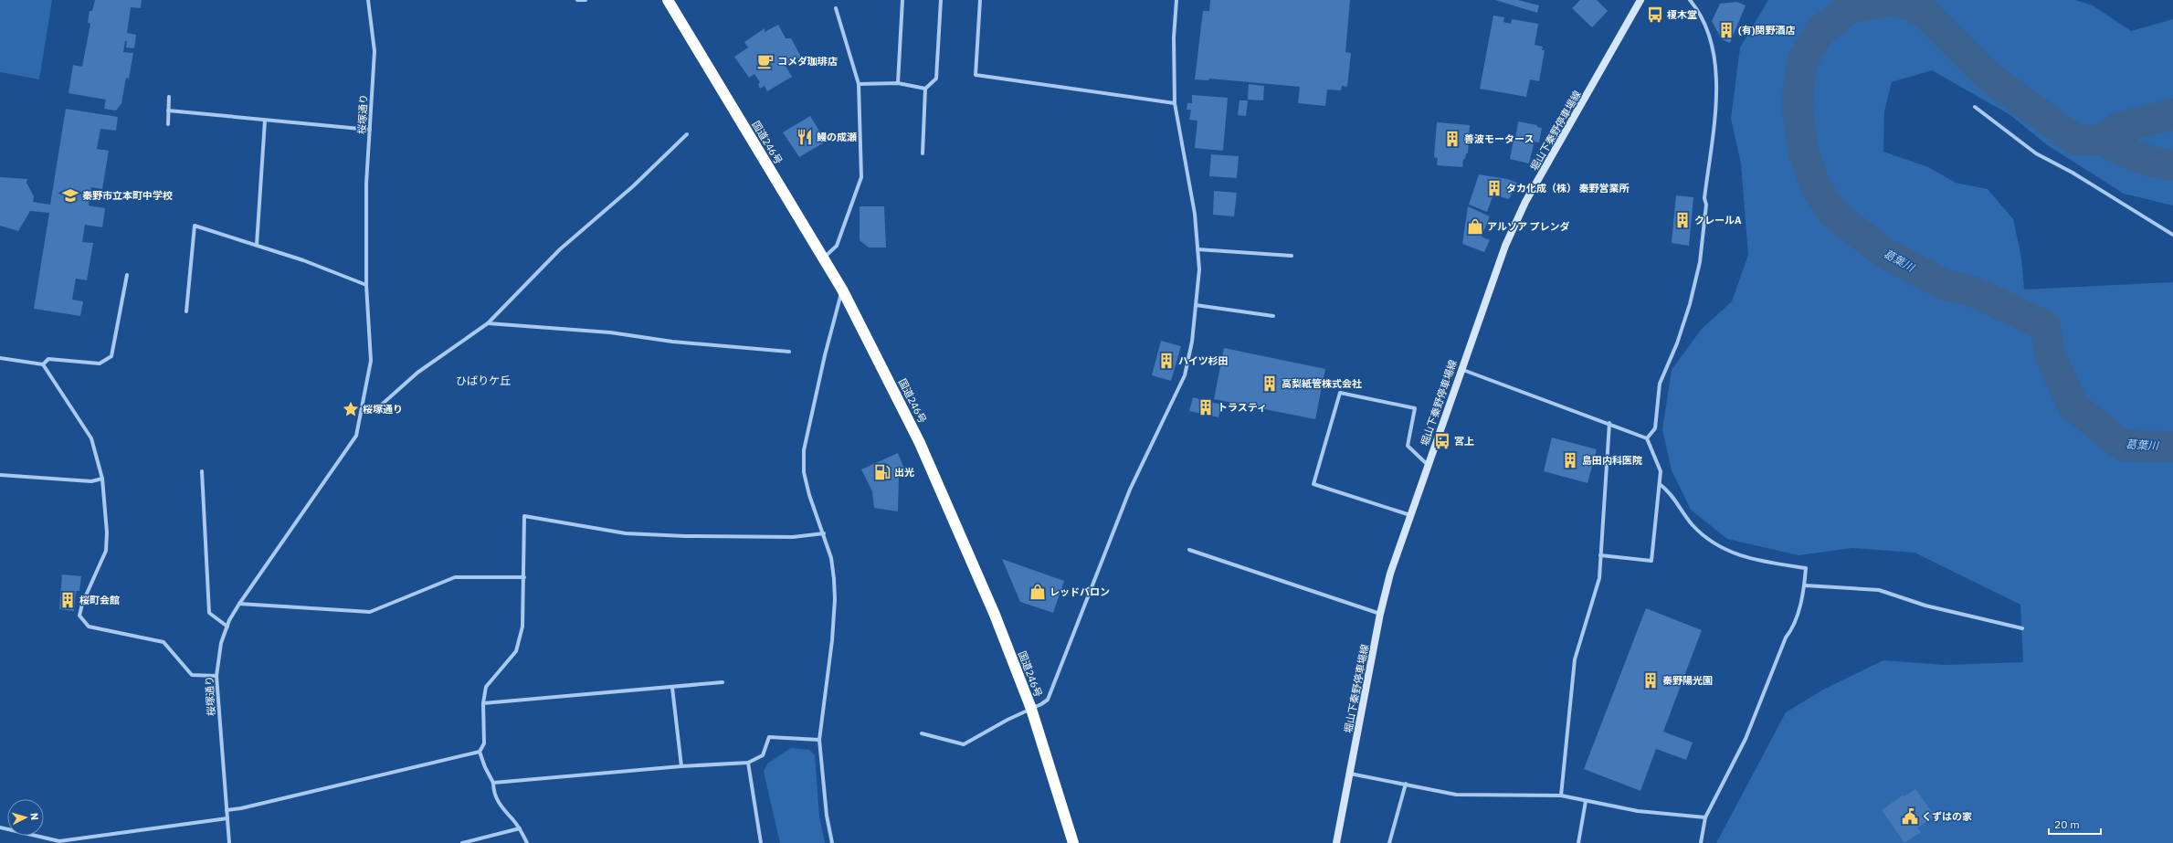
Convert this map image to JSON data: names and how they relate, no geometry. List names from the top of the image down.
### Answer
{
  "streets": {
    "highway": ["国道246号"],
    "main road": ["堀山下秦野停車場線"],
    "street": ["桜塚通り"]
  },
  "districts": ["ひばりケ丘"],
  "water": ["葛葉川"],
  "places": {
    "bus stop": ["榎木堂", "宮上"],
    "building": [
      "(有)関野酒店",
      "善波モータース",
      "タカ化成（株） 秦野営業所",
      "クレールA",
      "ハイツ杉田",
      "高梨紙管株式会社",
      "トラスティ",
      "島田内科医院",
      "桜町会館",
      "秦野陽光園"
    ],
    "cafe": ["コメダ珈琲店"],
    "restaurant": ["鰻の成瀬"],
    "school or university": ["秦野市立本町中学校"],
    "shop": ["アルソア プレンダ", "レッドバロン"],
    "place": ["桜塚通り"],
    "fuel station": ["出光"],
    "public building": ["くずはの家"]
  },
  "scale_bar": "20 m",
  "north": "right"
}
